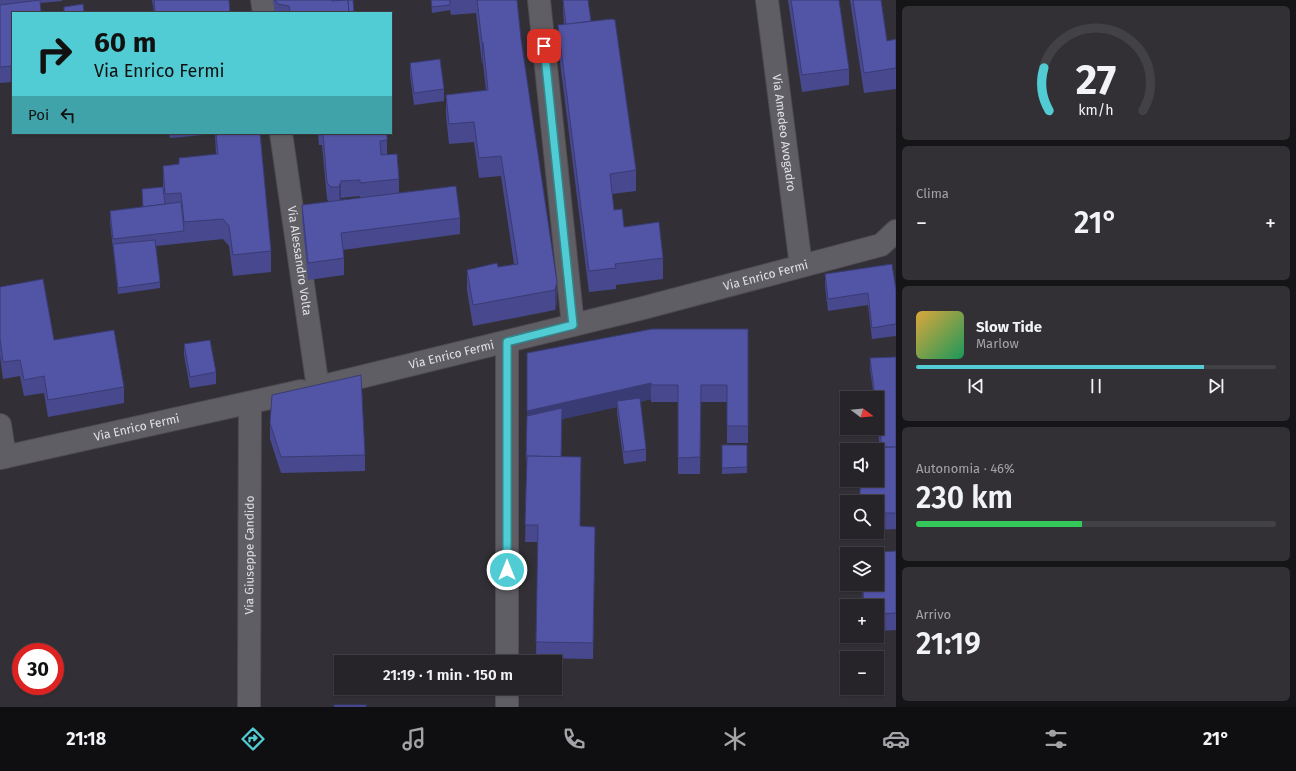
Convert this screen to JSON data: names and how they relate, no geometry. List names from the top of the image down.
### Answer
{
  "streets": {
    "street": [
      "Via Amedeo Avogadro",
      "Via Alessandro Volta",
      "Via Enrico Fermi",
      "Via Giuseppe Candido"
    ]
  },
  "crossings": [
    ["Via Amedeo Avogadro", "Via Enrico Fermi"],
    ["Via Alessandro Volta", "Via Enrico Fermi"],
    ["Via Enrico Fermi", "Via Giuseppe Candido"]
  ],
  "north": "right",
  "page": {
    "turn": ["60 m", "Via Enrico Fermi"],
    "then": "Poi",
    "tile": [
      "Clima",
      ["Autonomia · 46%", "230 km"],
      ["Arrivo", "21:19"]
    ],
    "heat": ["−", "21°", "+"],
    "song": ["Slow Tide", "Marlow"],
    "map_buttons": ["+", "−"],
    "limit": "30",
    "trip": "21:19 · 1 min · 150 m",
    "tabs": ["21:18", "21°"],
    "gauge": ["27", "km/h"]
  }
}
